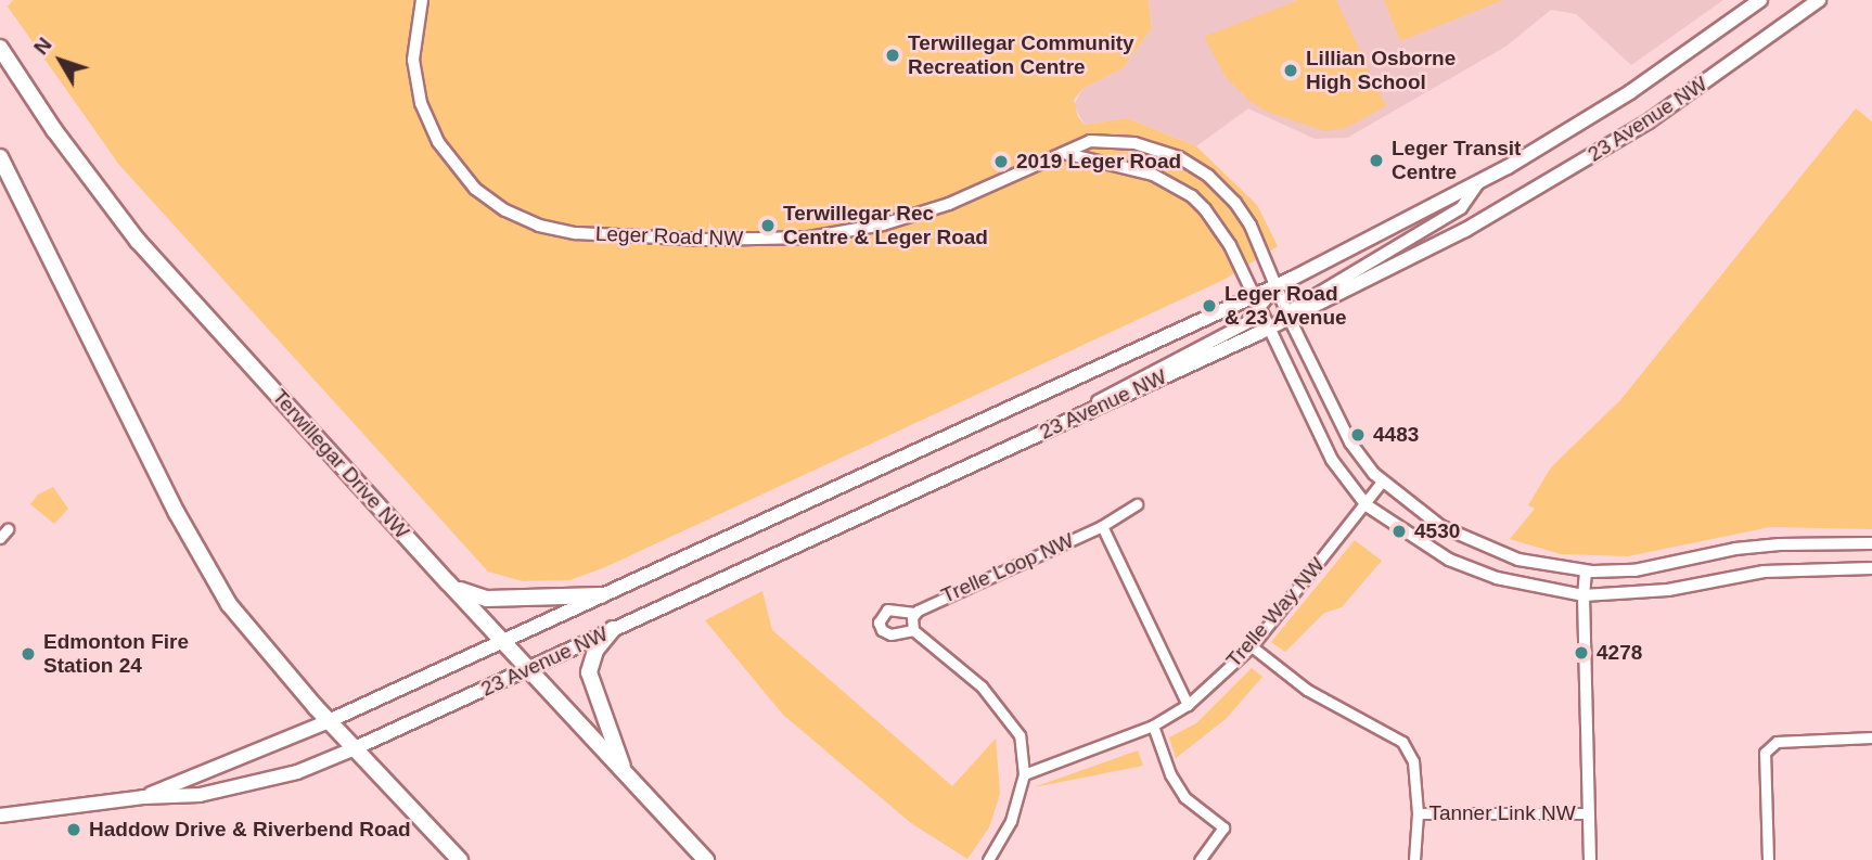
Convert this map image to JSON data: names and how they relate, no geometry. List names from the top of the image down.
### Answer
{
  "streets": {
    "main road": ["23 Avenue NW", "Terwillegar Drive NW"],
    "street": [
      "Leger Road NW",
      "Trelle Loop NW",
      "Trelle Way NW",
      "Tanner Link NW"
    ]
  },
  "crossings": [
    ["23 Avenue NW", "Leger Road NW"],
    ["23 Avenue NW", "Terwillegar Drive NW"],
    ["Leger Road NW", "Trelle Way NW"]
  ],
  "places": [
    "Terwillegar Community Recreation Centre",
    "Lillian Osborne High School",
    "Leger Transit Centre",
    "2019 Leger Road",
    "Terwillegar Rec Centre & Leger Road",
    "Leger Road & 23 Avenue",
    "4483",
    "4530",
    "4278",
    "Edmonton Fire Station 24",
    "Haddow Drive & Riverbend Road"
  ],
  "north": "top left"
}
